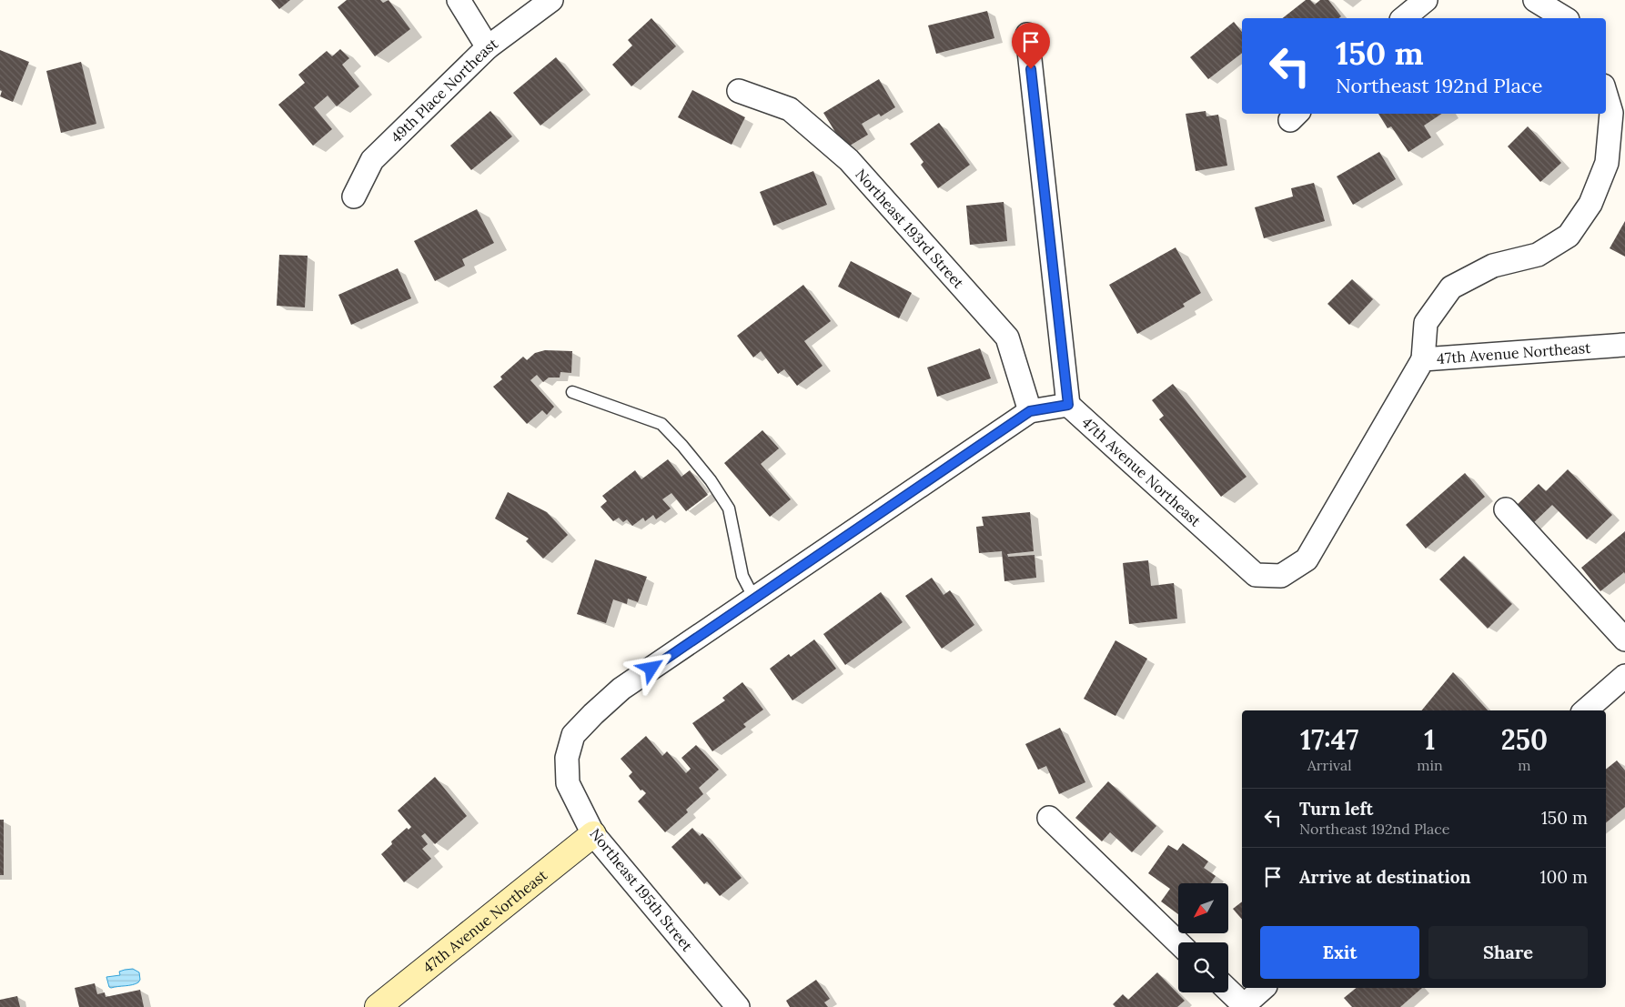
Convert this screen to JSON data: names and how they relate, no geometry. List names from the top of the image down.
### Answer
{
  "streets": {
    "street": [
      "49th Place Northeast",
      "Northeast 193rd Street",
      "47th Avenue Northeast",
      "Northeast 195th Street"
    ]
  },
  "crossings": [
    ["47th Avenue Northeast", "Northeast 195th Street"]
  ],
  "north": "bottom left",
  "page": {
    "turn": ["150 m", "Northeast 192nd Place"],
    "eta": [
      "17:47",
      "Arrival",
      "1",
      "min",
      "250",
      "m"
    ],
    "list": [
      {
        "name": "Turn left",
        "note": "Northeast 192nd Place",
        "value": "150 m"
      },
      {
        "name": "Arrive at destination",
        "value": "100 m"
      }
    ],
    "buttons": ["Exit", "Share"]
  }
}
